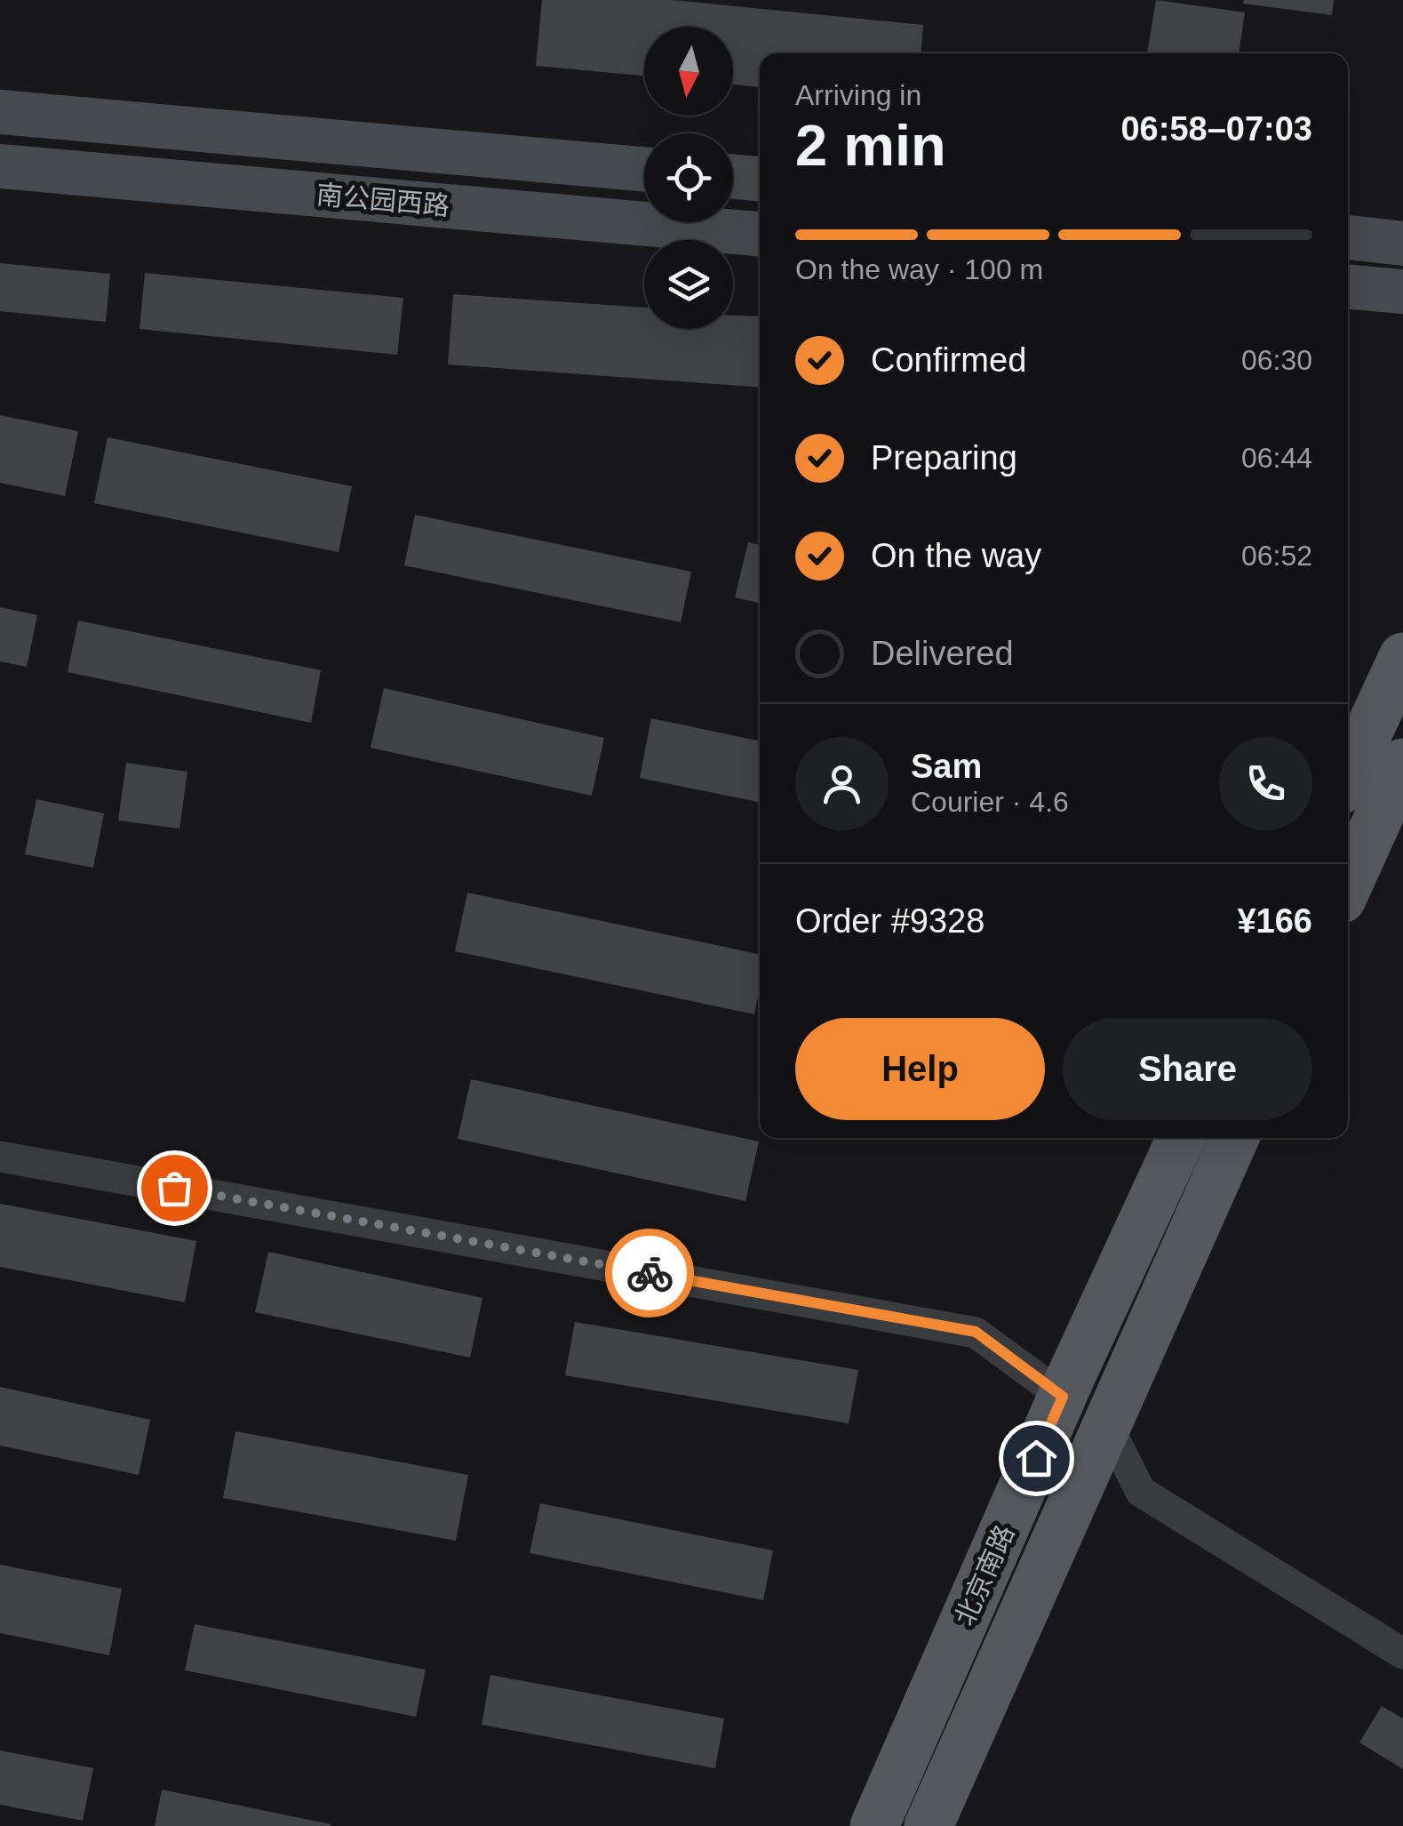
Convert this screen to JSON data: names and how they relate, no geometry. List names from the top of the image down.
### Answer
{
  "streets": {
    "main road": ["南公园西路", "北京南路"]
  },
  "north": "bottom",
  "page": {
    "heading": ["2 min", "Arriving in", "06:58–07:03"],
    "panel": [
      "Sam",
      "Courier · 4.6",
      "Order #9328",
      "¥166"
    ],
    "bar": "On the way · 100 m",
    "list": [
      ["Confirmed", "06:30"],
      ["Preparing", "06:44"],
      ["On the way", "06:52"],
      "Delivered"
    ],
    "buttons": ["Help", "Share"]
  }
}
